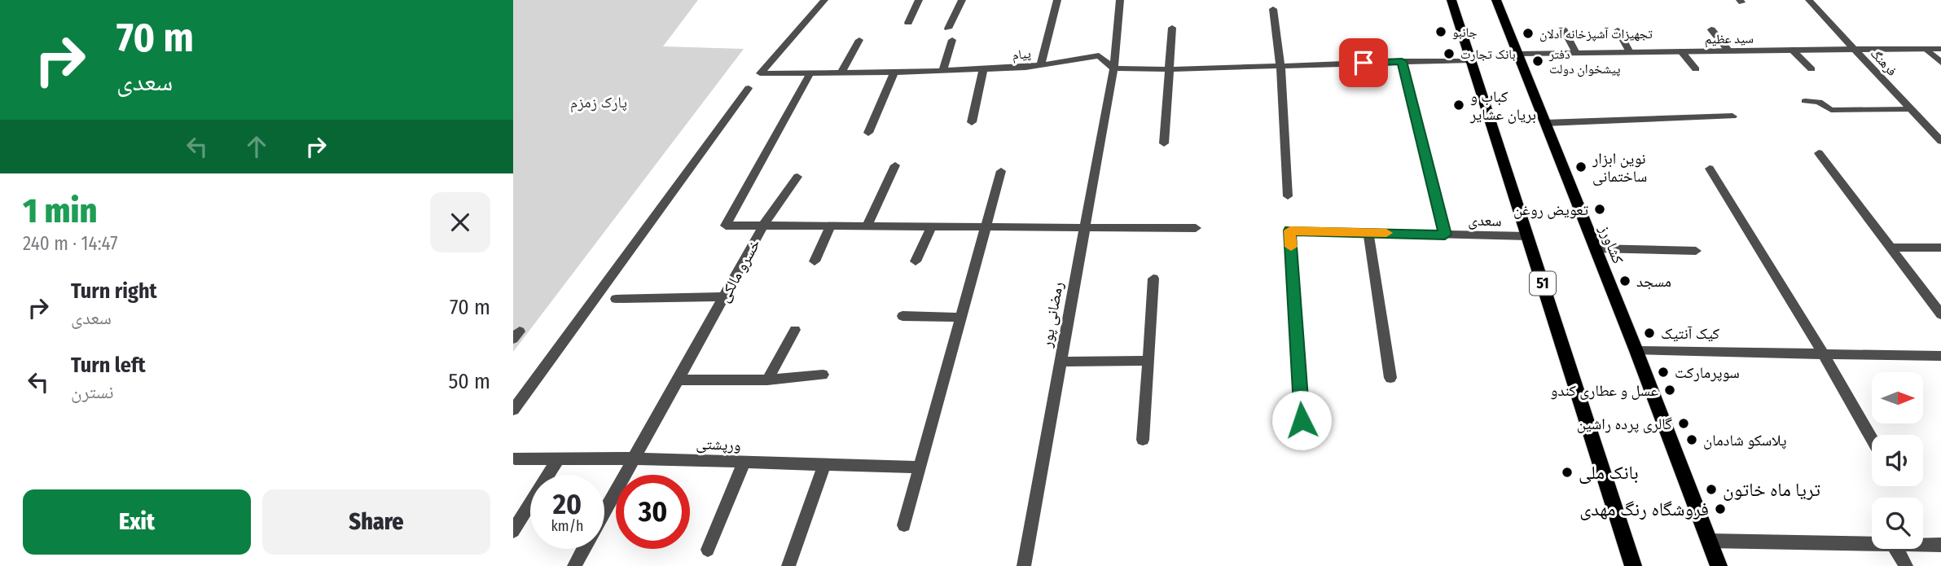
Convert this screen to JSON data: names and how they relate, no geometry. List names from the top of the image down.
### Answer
{
  "streets": {
    "main road": ["کشاورز", "51"],
    "street": [
      "سید عظیم",
      "پیام",
      "فرهنگ",
      "سعدی",
      "خسرو مالکی",
      "رمضانی پور",
      "ورپشتی"
    ]
  },
  "crossings": [
    ["سید عظیم", "فرهنگ"],
    ["سید عظیم", "کشاورز"],
    ["پیام", "51"],
    ["پیام", "رمضانی پور"],
    ["سعدی", "51"],
    ["خسرو مالکی", "رمضانی پور"],
    ["خسرو مالکی", "ورپشتی"]
  ],
  "parks": ["پارک زمزم"],
  "places": [
    "جانبو",
    "تجهیزات آشپزخانه آدلان",
    "بانک تجارت",
    "دفتر پیشخوان دولت",
    "کباب و بریان عشایر",
    "نوین ابزار ساختمانی",
    "تعویض روغن",
    "مسجد",
    "کیک آنتیک",
    "سوپرمارکت",
    "عسل و عطاری کندو",
    "گالری پرده راشین",
    "پلاسکو شادمان",
    "بانک ملی",
    "تریا ماه خاتون",
    "فروشگاه رنگ مهدی"
  ],
  "north": "right",
  "page": {
    "turn": ["70 m", "سعدی"],
    "heading": ["1 min", "240 m · 14:47"],
    "list": [
      {
        "name": "Turn right",
        "note": "سعدی",
        "value": "70 m"
      },
      {
        "name": "Turn left",
        "note": "نسترن",
        "value": "50 m"
      }
    ],
    "speed": "20 km/h",
    "limit": "30",
    "buttons": ["Exit", "Share"]
  }
}
